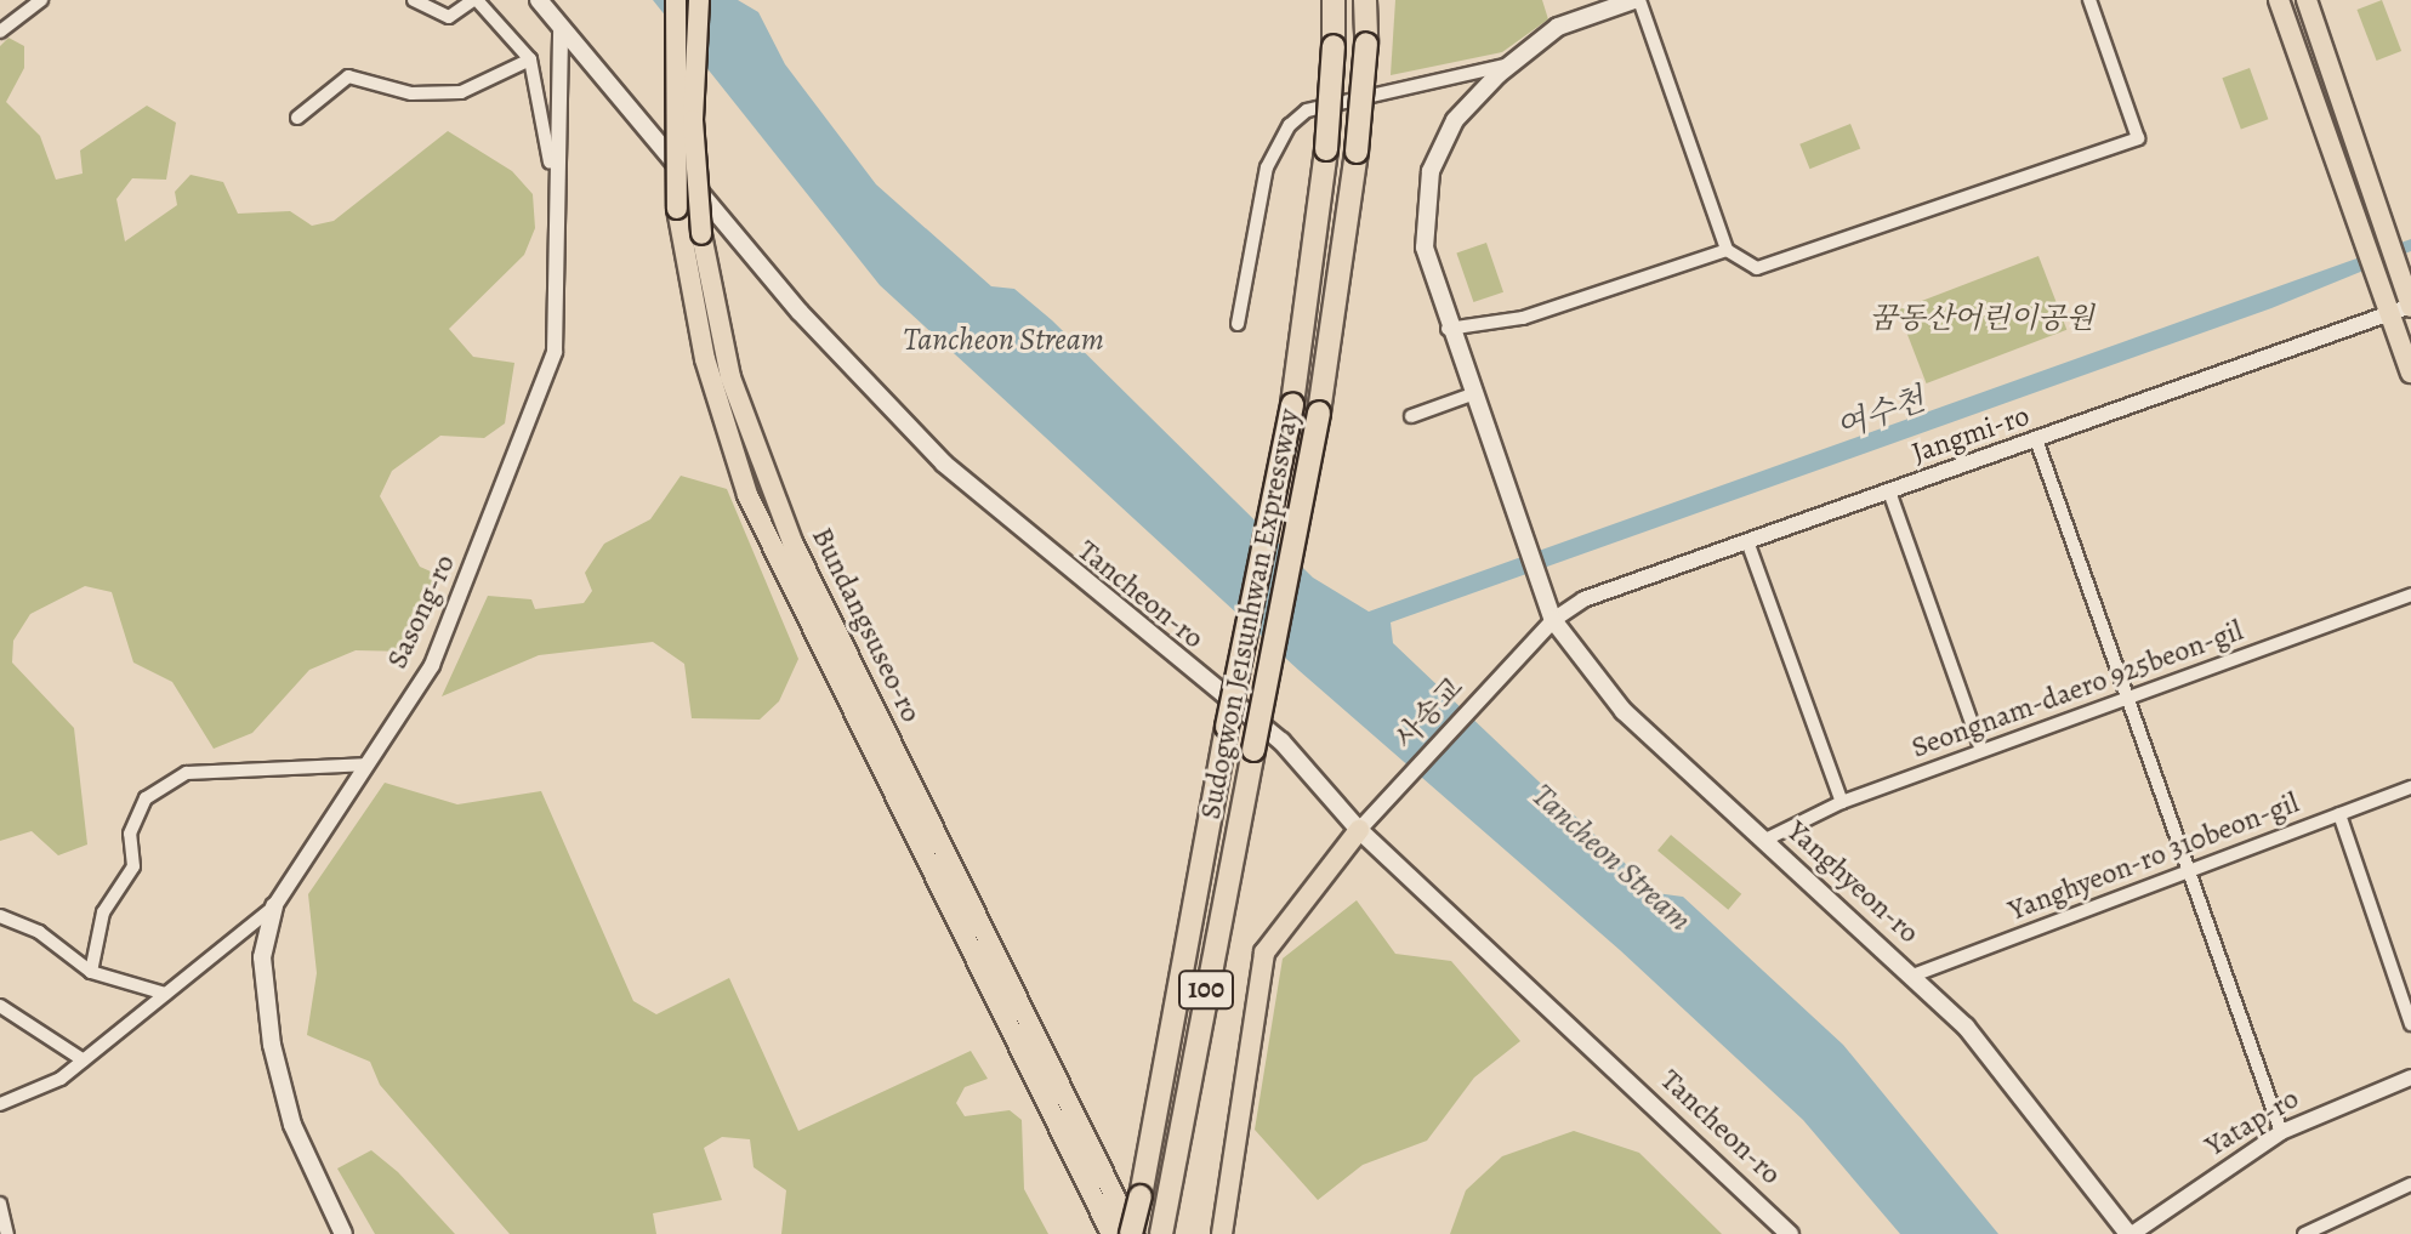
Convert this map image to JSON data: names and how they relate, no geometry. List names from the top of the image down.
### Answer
{
  "streets": {
    "highway": ["Sudogwon Je1sunhwan Expressway", "100"],
    "main road": ["Tancheon-ro", "Bundangsuseo-ro", "Yanghyeon-ro"],
    "street": [
      "Jangmi-ro",
      "Sasong-ro",
      "Seongnam-daero 925beon-gil",
      "사송교",
      "Yanghyeon-ro 310beon-gil",
      "Yatap-ro"
    ]
  },
  "crossings": [
    ["Jangmi-ro", "사송교"],
    ["Jangmi-ro", "Yanghyeon-ro"],
    ["Tancheon-ro", "Sasong-ro"],
    ["Tancheon-ro", "사송교"],
    ["Sudogwon Je1sunhwan Expressway", "Bundangsuseo-ro"],
    ["Seongnam-daero 925beon-gil", "Yanghyeon-ro"],
    ["사송교", "Yanghyeon-ro"],
    ["Yanghyeon-ro 310beon-gil", "Yanghyeon-ro"],
    ["Yanghyeon-ro", "Yatap-ro"]
  ],
  "water": ["Tancheon Stream", "여수천"],
  "parks": ["꿈동산어린이공원"]
}
